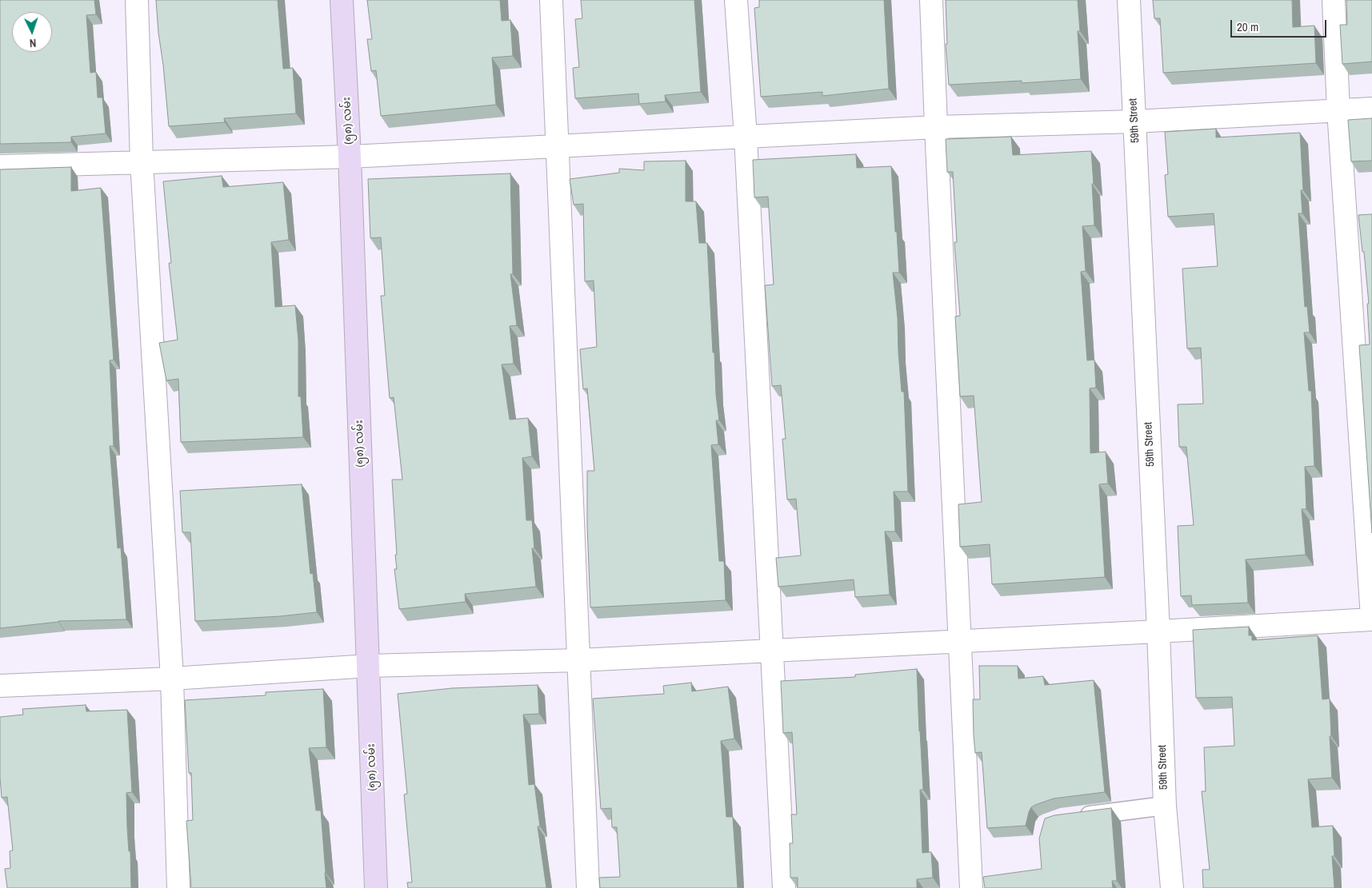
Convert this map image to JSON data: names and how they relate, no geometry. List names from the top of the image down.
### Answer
{
  "streets": {
    "main road": ["(၅၈) လမ်း"],
    "street": ["59th Street"]
  },
  "scale_bar": "20 m",
  "north": "bottom"
}
